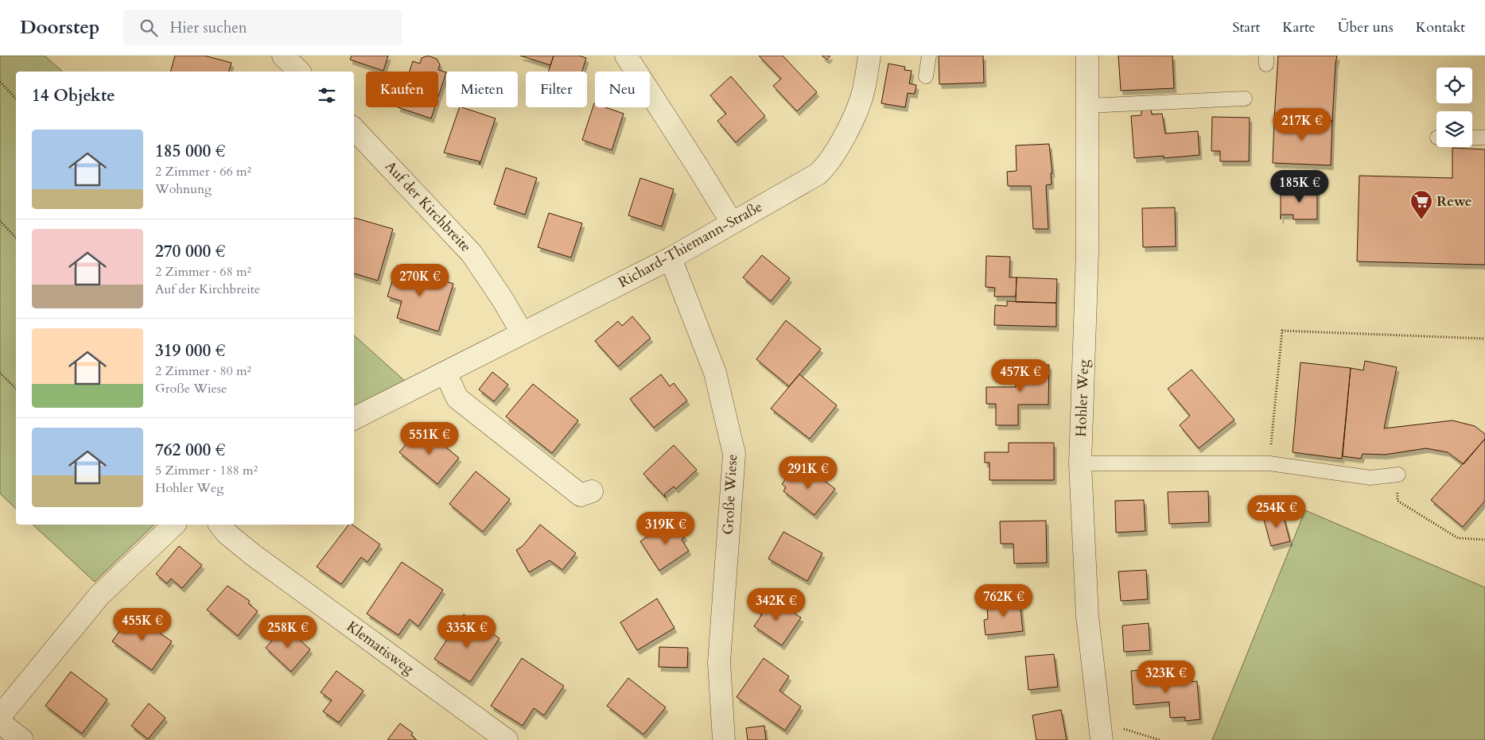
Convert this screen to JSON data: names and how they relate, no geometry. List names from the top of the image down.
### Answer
{
  "streets": {
    "street": [
      "Auf der Kirchbreite",
      "Richard-Thiemann-Straße",
      "Hohler Weg",
      "Große Wiese",
      "Klematisweg"
    ]
  },
  "crossings": [
    ["Auf der Kirchbreite", "Richard-Thiemann-Straße"],
    ["Richard-Thiemann-Straße", "Große Wiese"]
  ],
  "places": {
    "supermarket": ["Rewe"]
  },
  "page": {
    "header": "Doorstep",
    "search": "Hier suchen",
    "nav": [
      "Start",
      "Karte",
      "Über uns",
      "Kontakt"
    ],
    "chip": [
      "Kaufen",
      "Mieten",
      "Filter",
      "Neu"
    ],
    "heading": "14 Objekte",
    "price": [
      "217K €",
      "185K €",
      "270K €",
      "457K €",
      "551K €",
      "291K €",
      "254K €",
      "319K €",
      "762K €",
      "342K €",
      "455K €",
      "258K €",
      "335K €",
      "323K €"
    ],
    "list": [
      {
        "name": "185 000 €",
        "note": "2 Zimmer · 66 m² · Wohnung"
      },
      {
        "name": "270 000 €",
        "note": "2 Zimmer · 68 m² · Auf der Kirchbreite"
      },
      {
        "name": "319 000 €",
        "note": "2 Zimmer · 80 m² · Große Wiese"
      },
      {
        "name": "762 000 €",
        "note": "5 Zimmer · 188 m² · Hohler Weg"
      }
    ]
  }
}
